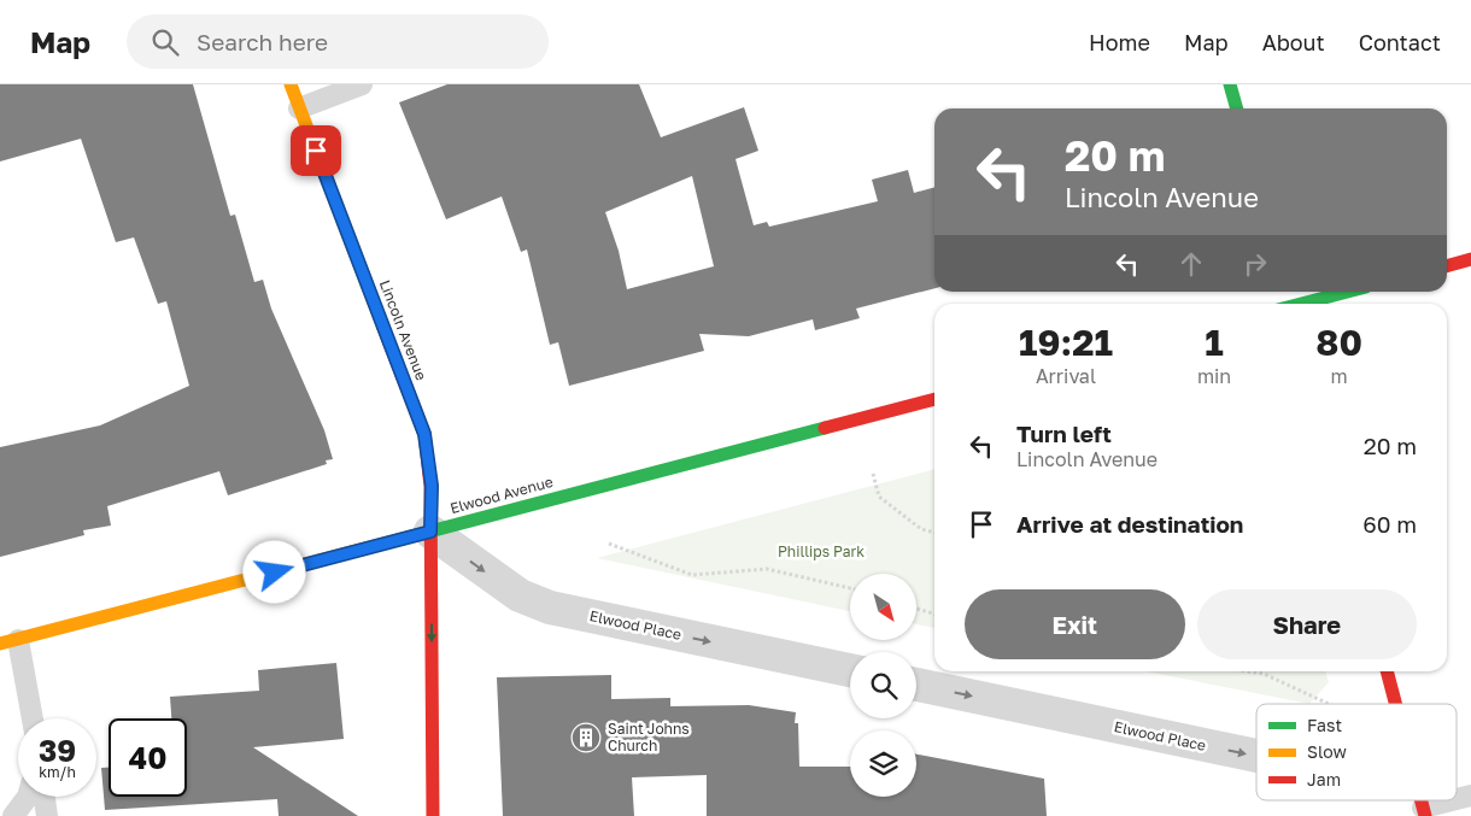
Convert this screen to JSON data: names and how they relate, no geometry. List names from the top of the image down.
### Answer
{
  "streets": {
    "street": ["Lincoln Avenue", "Elwood Avenue", "Elwood Place"]
  },
  "crossings": [
    ["Lincoln Avenue", "Elwood Avenue"],
    ["Lincoln Avenue", "Elwood Place"],
    ["Elwood Avenue", "Elwood Place"]
  ],
  "one_way": ["Lincoln Avenue", "Elwood Place"],
  "parks": ["Phillips Park"],
  "places": {
    "building": ["Saint Johns Church"]
  },
  "legend": ["Fast", "Slow", "Jam"],
  "north": "bottom right",
  "page": {
    "header": "Map",
    "search": "Search here",
    "nav": [
      "Home",
      "Map",
      "About",
      "Contact"
    ],
    "turn": ["20 m", "Lincoln Avenue"],
    "eta": [
      "19:21",
      "Arrival",
      "1",
      "min",
      "80",
      "m"
    ],
    "list": [
      {
        "name": "Turn left",
        "note": "Lincoln Avenue",
        "value": "20 m"
      },
      {
        "name": "Arrive at destination",
        "value": "60 m"
      }
    ],
    "buttons": ["Exit", "Share"],
    "speed": "39 km/h",
    "limit": "40"
  }
}
